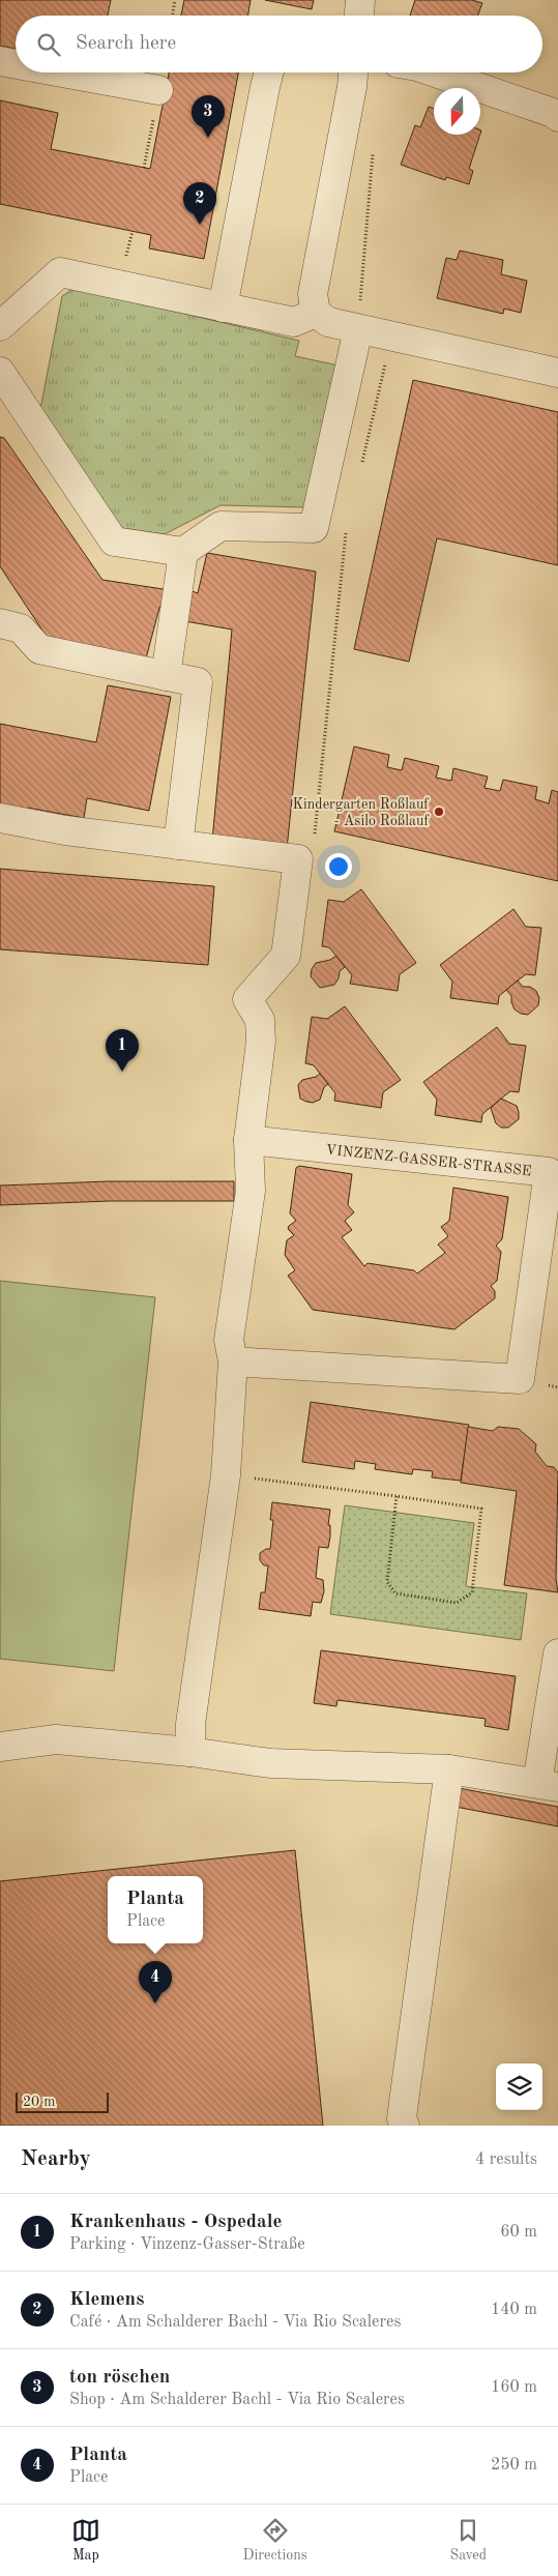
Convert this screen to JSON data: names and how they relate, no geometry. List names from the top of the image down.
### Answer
{
  "streets": {
    "street": ["VINZENZ-GASSER-STRASSE"]
  },
  "places": ["Kindergarten Roßlauf - Asilo Roßlauf"],
  "scale_bar": "20 m",
  "north": "bottom",
  "page": {
    "search": "Search here",
    "pins": [
      "3",
      "2",
      "1",
      "4"
    ],
    "popup": ["Planta", "Place"],
    "scale": "20 m",
    "heading": ["Nearby", "4 results"],
    "list": [
      {
        "mark": "1",
        "name": "Krankenhaus - Ospedale",
        "note": "Parking · Vinzenz-Gasser-Straße",
        "value": "60 m"
      },
      {
        "mark": "2",
        "name": "Klemens",
        "note": "Café · Am Schalderer Bachl - Via Rio Scaleres",
        "value": "140 m"
      },
      {
        "mark": "3",
        "name": "ton röschen",
        "note": "Shop · Am Schalderer Bachl - Via Rio Scaleres",
        "value": "160 m"
      },
      {
        "mark": "4",
        "name": "Planta",
        "note": "Place",
        "value": "250 m"
      }
    ],
    "nav": ["Map", "Directions", "Saved"]
  }
}
